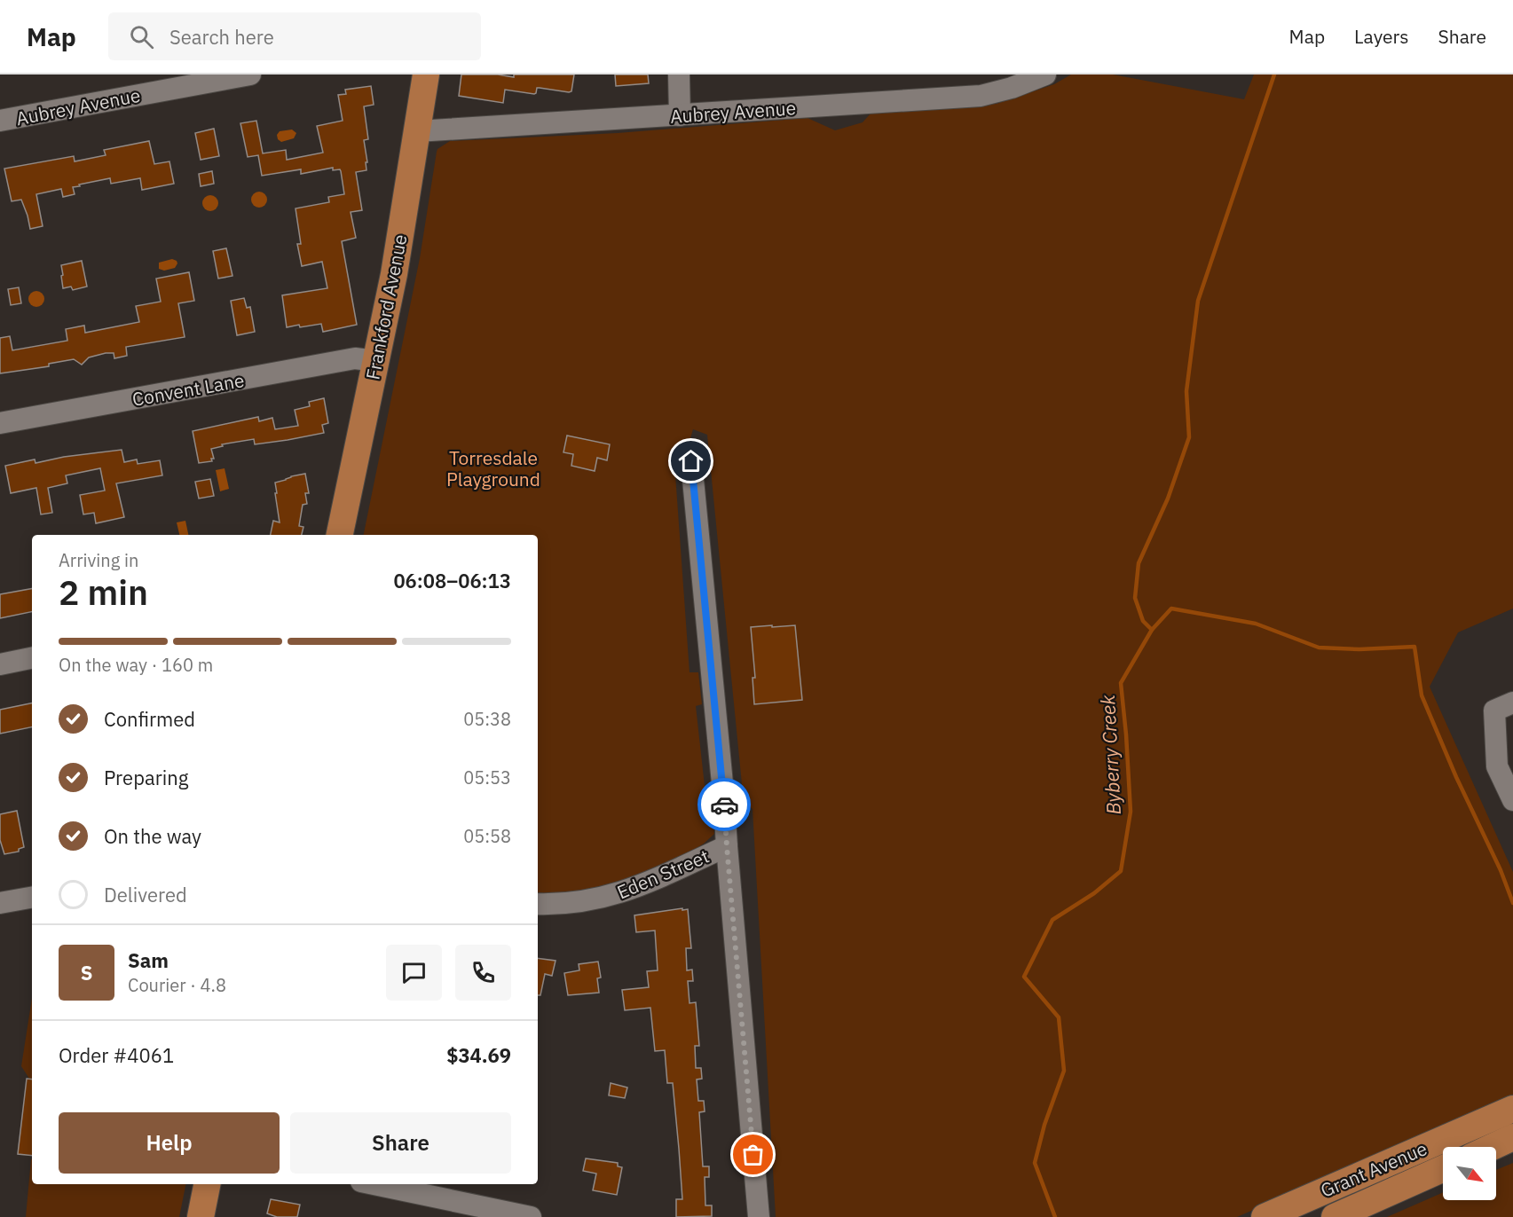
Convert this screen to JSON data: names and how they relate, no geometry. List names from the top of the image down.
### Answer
{
  "streets": {
    "main road": ["Frankford Avenue", "Grant Avenue"],
    "street": ["Aubrey Avenue", "Convent Lane", "Eden Street"]
  },
  "crossings": [
    ["Aubrey Avenue", "Frankford Avenue"],
    ["Frankford Avenue", "Convent Lane"]
  ],
  "water": ["Byberry Creek"],
  "parks": ["Torresdale Playground"],
  "north": "bottom right",
  "page": {
    "header": "Map",
    "search": "Search here",
    "nav": ["Map", "Layers", "Share"],
    "heading": ["2 min", "Arriving in", "06:08–06:13"],
    "panel": [
      "Sam",
      "Courier · 4.8",
      "Order #4061",
      "$34.69"
    ],
    "bar": "On the way · 160 m",
    "list": [
      ["Confirmed", "05:38"],
      ["Preparing", "05:53"],
      ["On the way", "05:58"],
      "Delivered"
    ],
    "round": "S",
    "buttons": ["Help", "Share"]
  }
}
